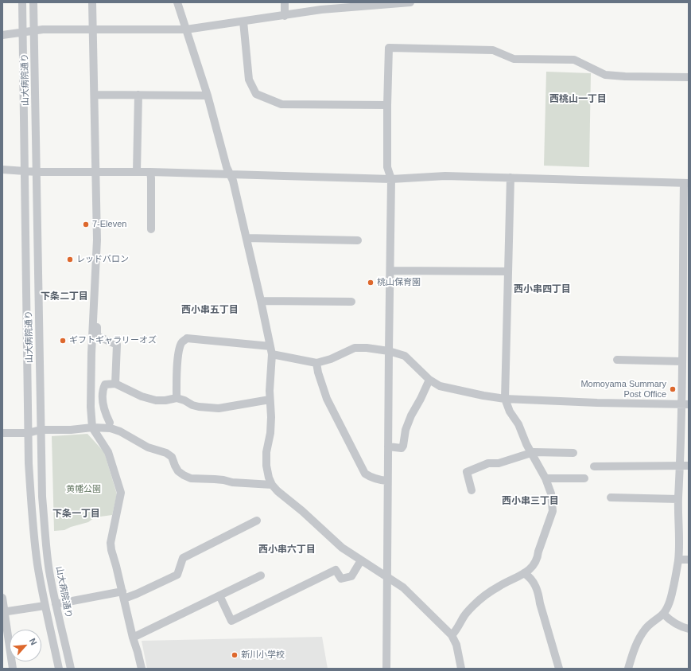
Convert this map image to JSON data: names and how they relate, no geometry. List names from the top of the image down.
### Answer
{
  "streets": {
    "street": ["山大病院通り"]
  },
  "districts": [
    "西桃山一丁目",
    "西小串四丁目",
    "下条二丁目",
    "西小串五丁目",
    "西小串三丁目",
    "下条一丁目",
    "西小串六丁目"
  ],
  "parks": ["黄幡公園"],
  "places": [
    "7-Eleven",
    "レッドバロン",
    "桃山保育園",
    "ギフトギャラリーオズ",
    "Momoyama Summary Post Office",
    "新川小学校"
  ],
  "north": "top right"
}
